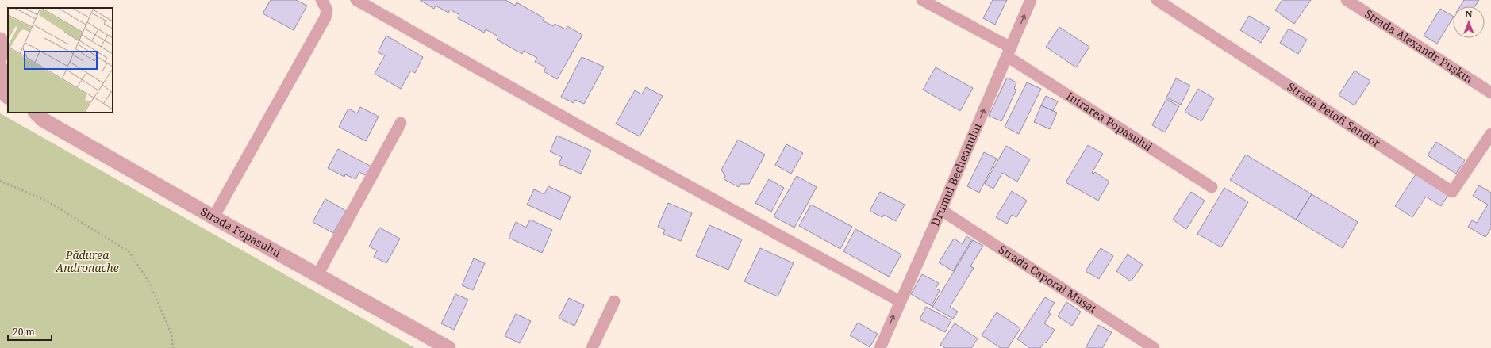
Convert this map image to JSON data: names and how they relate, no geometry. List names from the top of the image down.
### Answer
{
  "streets": {
    "street": [
      "Strada Alexandr Pușkin",
      "Strada Petofi Sandor",
      "Intrarea Popasului",
      "Drumul Becheanului",
      "Strada Popasului",
      "Strada Caporal Mușat"
    ]
  },
  "crossings": [
    ["Intrarea Popasului", "Drumul Becheanului"],
    ["Drumul Becheanului", "Strada Caporal Mușat"]
  ],
  "one_way": ["Drumul Becheanului"],
  "parks": ["Pădurea Andronache"],
  "scale_bar": "20 m",
  "north": "top"
}
